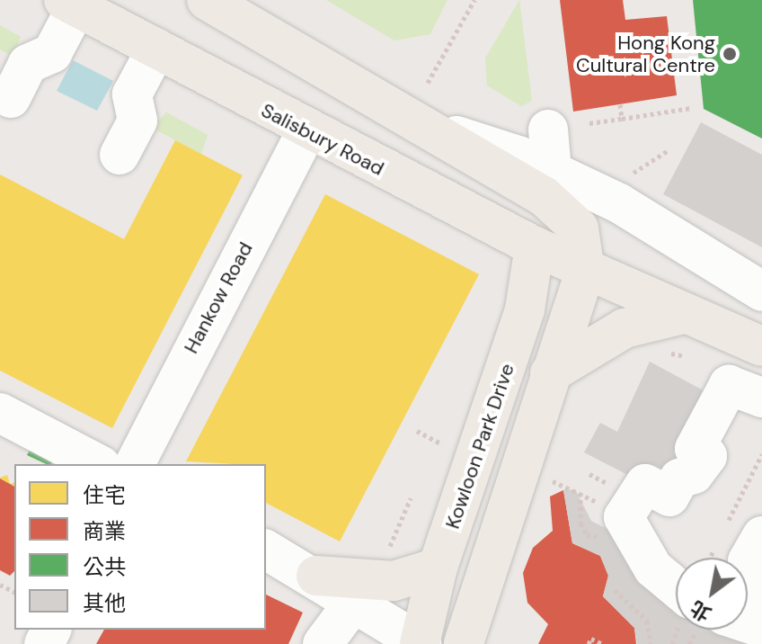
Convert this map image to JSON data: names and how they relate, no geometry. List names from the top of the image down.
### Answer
{
  "streets": {
    "main road": ["Salisbury Road", "Kowloon Park Drive"],
    "street": ["Hankow Road"]
  },
  "crossings": [
    ["Salisbury Road", "Hankow Road"],
    ["Salisbury Road", "Kowloon Park Drive"]
  ],
  "places": ["Hong Kong Cultural Centre"],
  "legend": [
    "住宅",
    "商業",
    "公共",
    "其他"
  ],
  "north": "bottom left"
}
